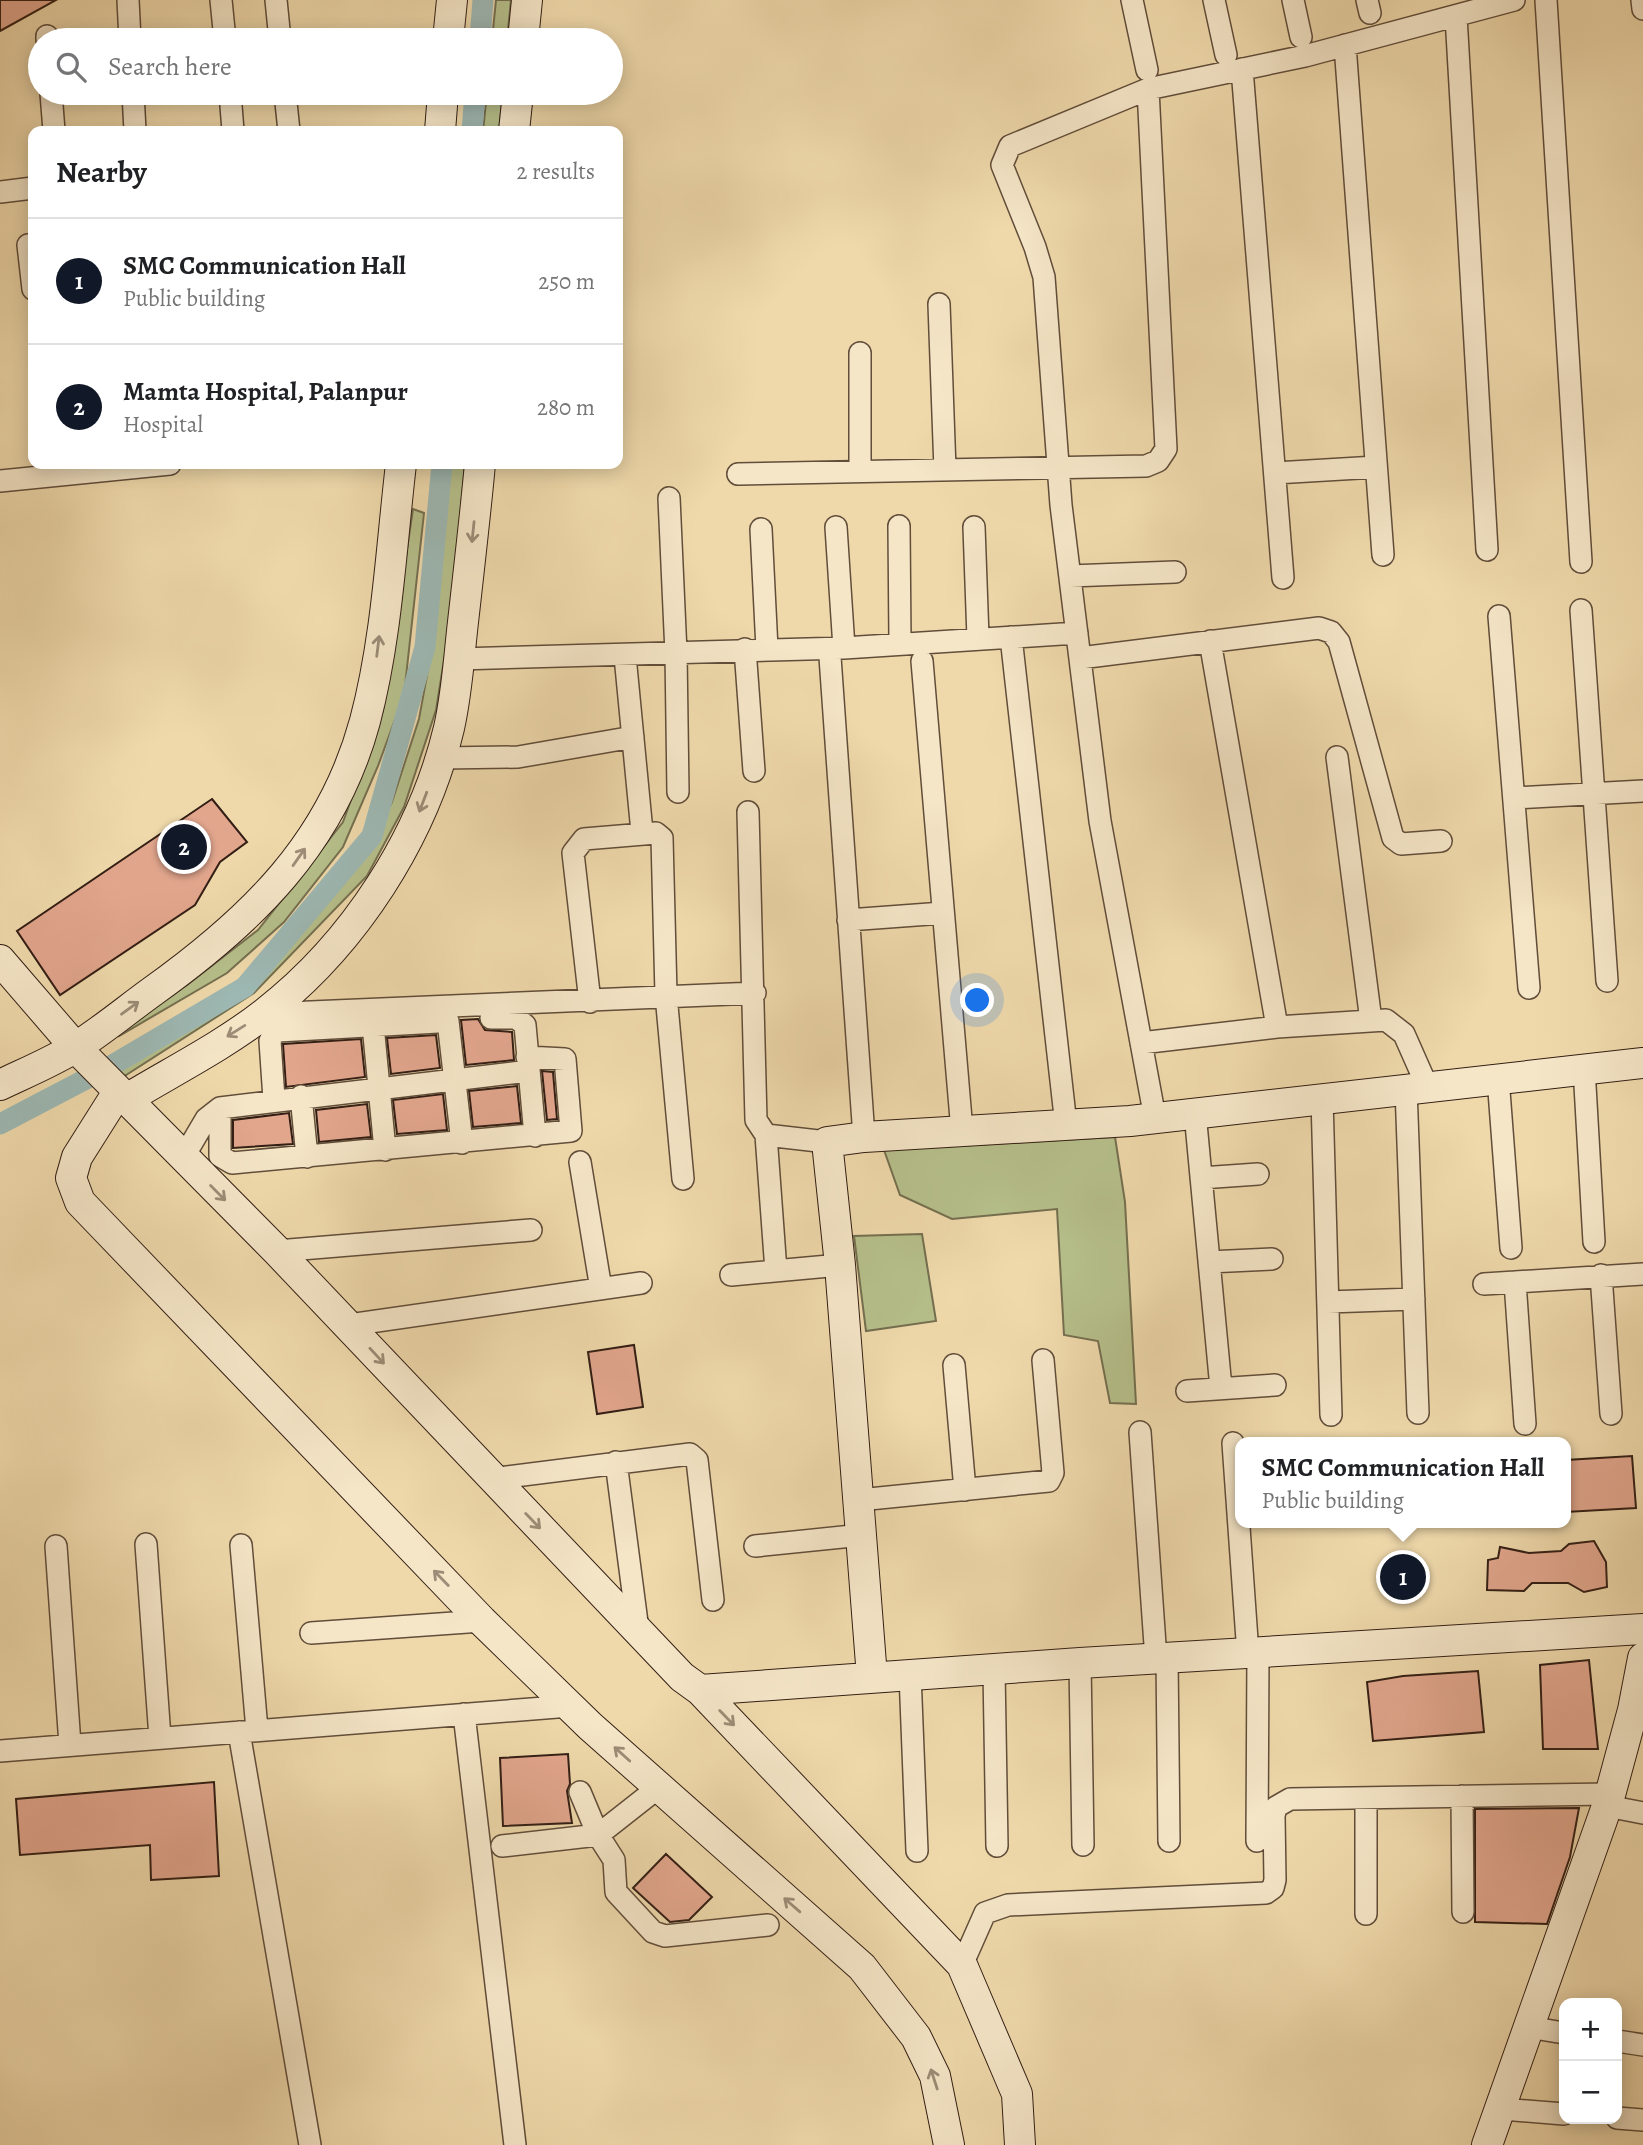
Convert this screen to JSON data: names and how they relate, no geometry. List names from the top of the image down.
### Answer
{
  "page": {
    "search": "Search here",
    "heading": ["Nearby", "2 results"],
    "list": [
      {
        "mark": "1",
        "name": "SMC Communication Hall",
        "note": "Public building",
        "value": "250 m"
      },
      {
        "mark": "2",
        "name": "Mamta Hospital, Palanpur",
        "note": "Hospital",
        "value": "280 m"
      }
    ],
    "pins": ["2", "1"],
    "popup": ["SMC Communication Hall", "Public building"],
    "map_buttons": ["+", "−"]
  }
}
